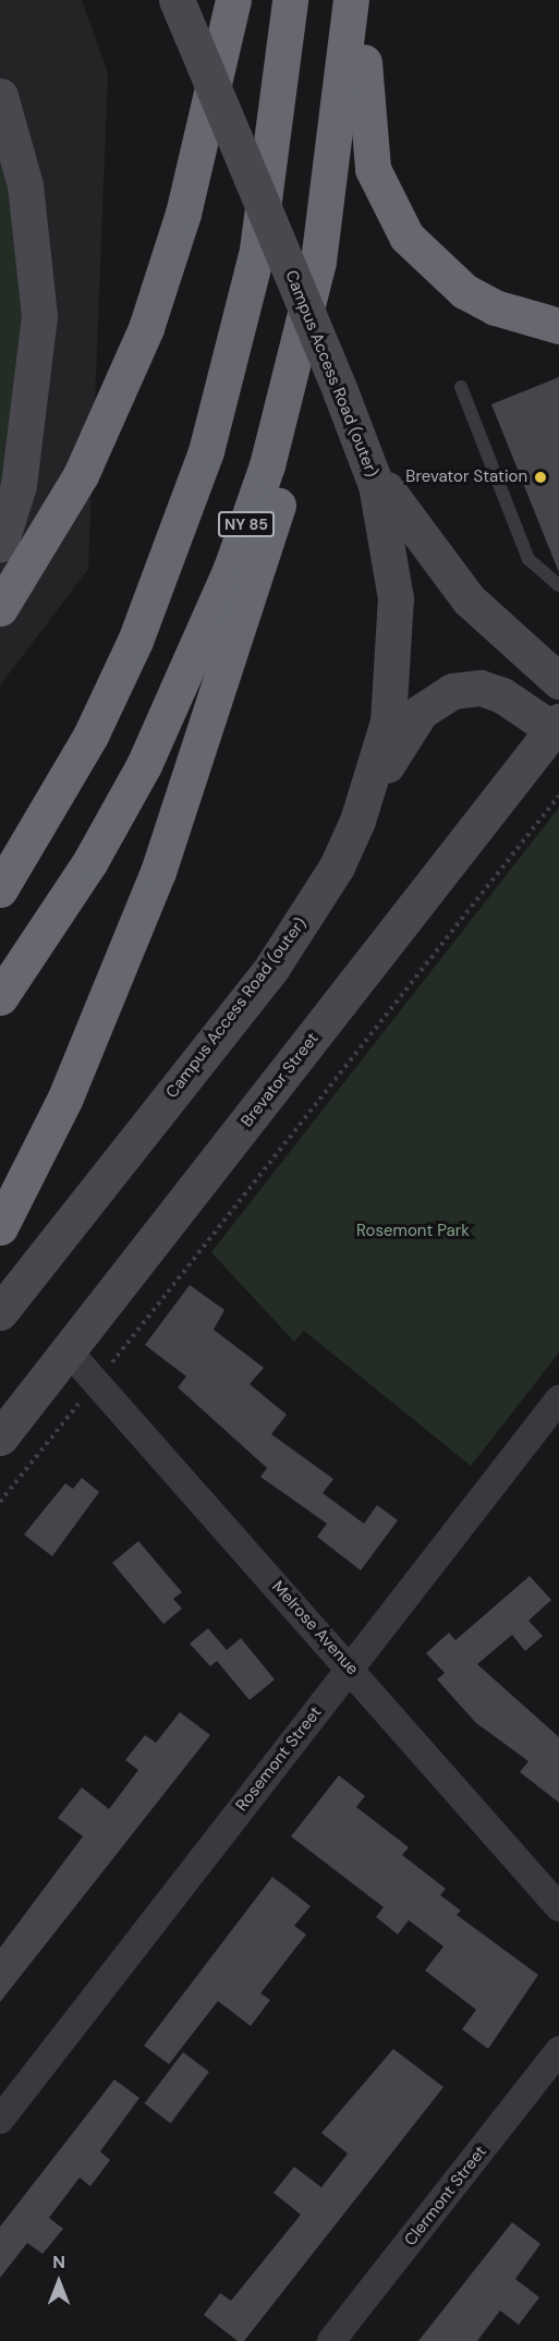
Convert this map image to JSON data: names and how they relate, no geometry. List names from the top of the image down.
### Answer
{
  "streets": {
    "highway": ["NY 85"],
    "street": [
      "Campus Access Road (outer)",
      "Brevator Street",
      "Melrose Avenue",
      "Rosemont Street",
      "Clermont Street"
    ]
  },
  "crossings": [
    ["Brevator Street", "Melrose Avenue"],
    ["Melrose Avenue", "Rosemont Street"]
  ],
  "parks": ["Rosemont Park"],
  "places": ["Brevator Station"],
  "north": "top"
}
